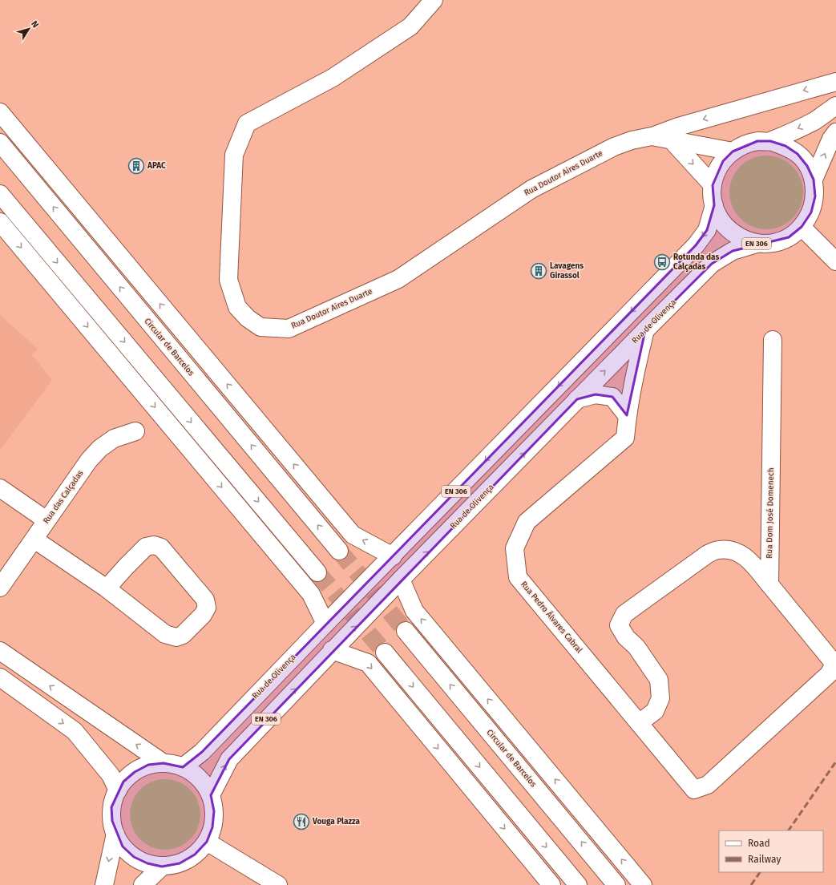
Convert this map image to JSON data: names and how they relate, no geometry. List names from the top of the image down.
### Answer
{
  "streets": {
    "main road": [
      "Rua Doutor Aires Duarte",
      "EN 306",
      "Rua de Olivença",
      "Circular de Barcelos",
      "Rua das Calçadas",
      "Rua Dom José Domenech",
      "Rua Pedro Álvares Cabral"
    ]
  },
  "crossings": [
    ["Rua Doutor Aires Duarte", "EN 306"],
    ["Rua Doutor Aires Duarte", "Rua de Olivença"],
    ["EN 306", "Rua de Olivença"],
    ["Rua de Olivença", "Rua Pedro Álvares Cabral"]
  ],
  "places": {
    "building": ["APAC", "Lavagens Girassol"],
    "bus stop": ["Rotunda das Calçadas"],
    "restaurant": ["Vouga Plazza"]
  },
  "legend": ["Road", "Railway"],
  "north": "top right"
}
